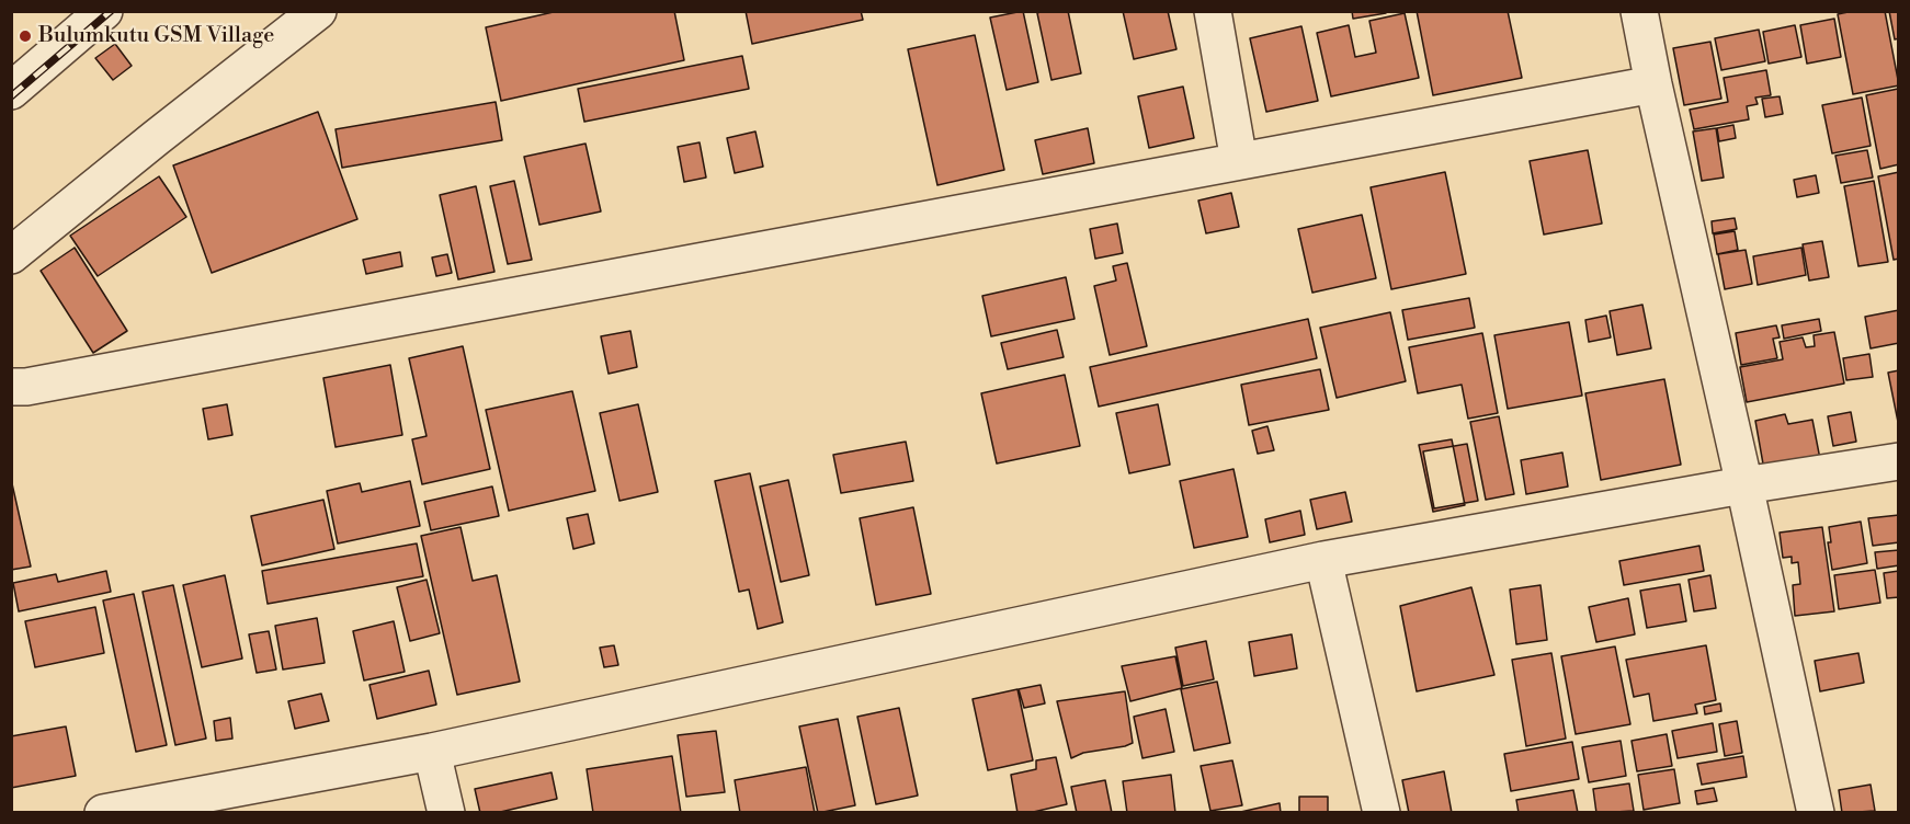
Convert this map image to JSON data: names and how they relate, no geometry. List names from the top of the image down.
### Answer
{
  "places": ["Bulumkutu GSM Village"]
}
